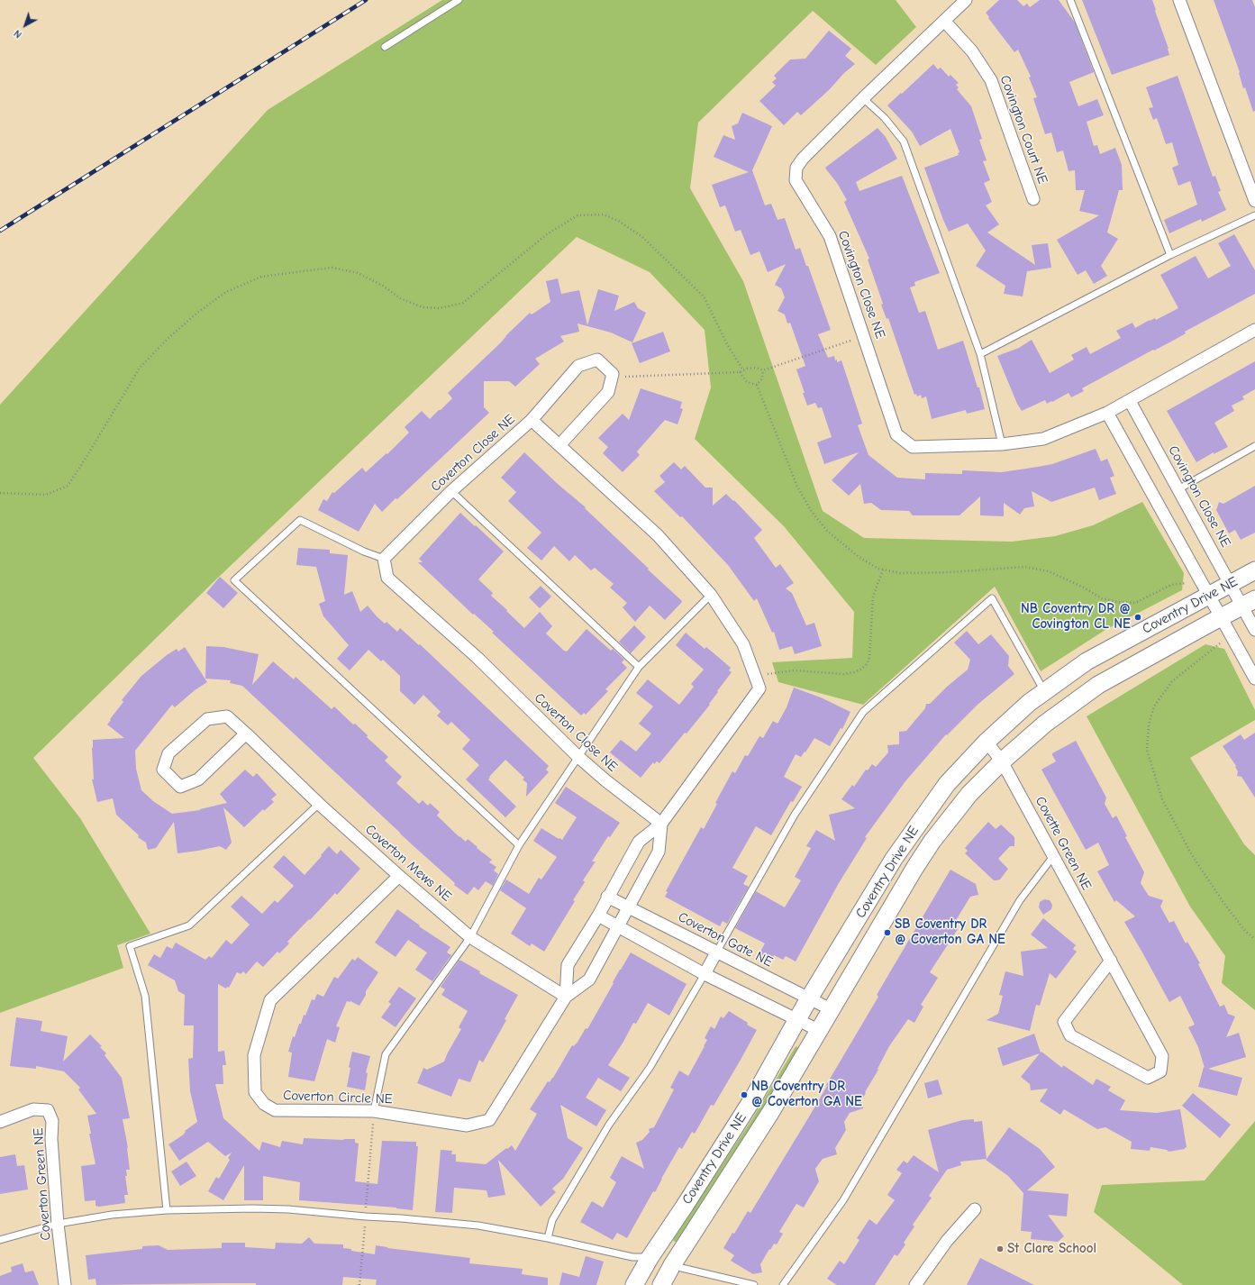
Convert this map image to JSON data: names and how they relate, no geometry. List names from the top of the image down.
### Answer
{
  "streets": {
    "street": [
      "Covington Court NE",
      "Covington Close NE",
      "Coverton Close NE",
      "Coventry Drive NE",
      "Covette Green NE",
      "Coverton Mews NE",
      "Coverton Gate NE",
      "Coverton Circle NE",
      "Coverton Green NE"
    ]
  },
  "crossings": [
    ["Covington Court NE", "Covington Close NE"],
    ["Covington Close NE", "Coventry Drive NE"],
    ["Coverton Close NE", "Coverton Gate NE"],
    ["Coverton Close NE", "Coverton Circle NE"],
    ["Coventry Drive NE", "Covette Green NE"],
    ["Coventry Drive NE", "Coverton Gate NE"],
    ["Coverton Mews NE", "Coverton Circle NE"],
    ["Coverton Gate NE", "Coverton Circle NE"]
  ],
  "places": [
    "NB Coventry DR @ Covington CL NE",
    "SB Coventry DR @ Coverton GA NE",
    "NB Coventry DR @ Coverton GA NE",
    "St Clare School"
  ],
  "north": "bottom left"
}
